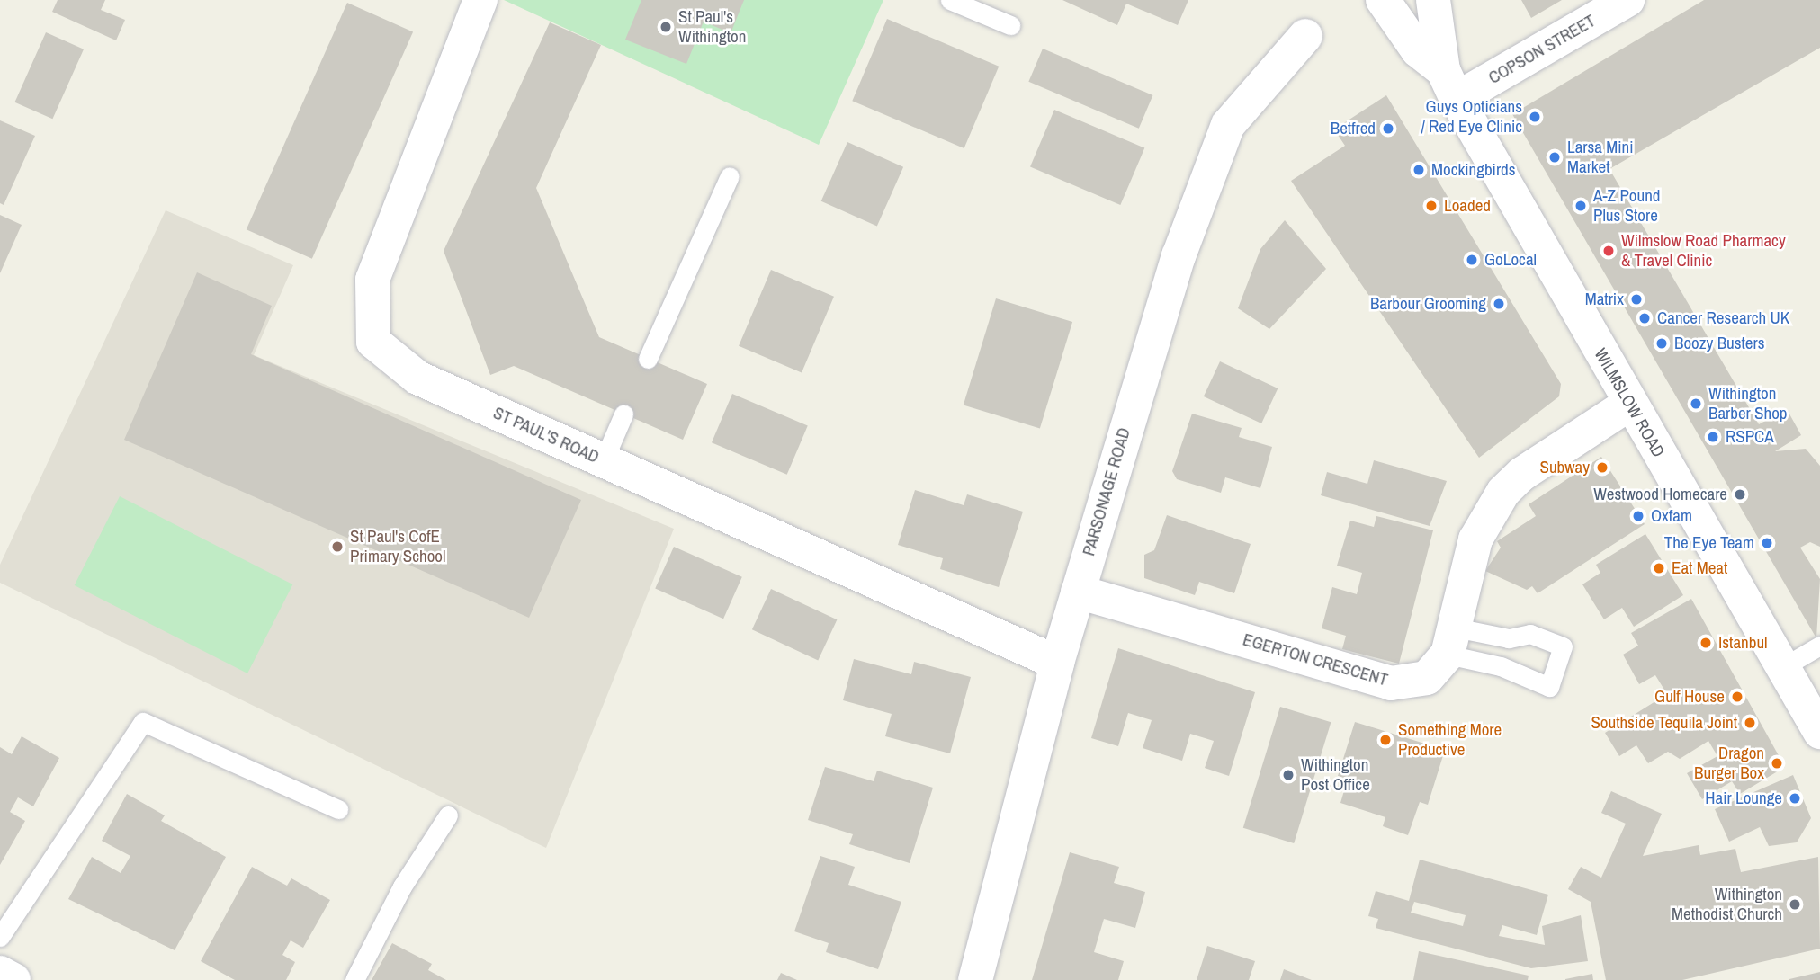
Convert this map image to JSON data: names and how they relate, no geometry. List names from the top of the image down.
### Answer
{
  "streets": {
    "street": [
      "COPSON STREET",
      "WILMSLOW ROAD",
      "ST PAUL'S ROAD",
      "PARSONAGE ROAD",
      "EGERTON CRESCENT"
    ]
  },
  "crossings": [
    ["COPSON STREET", "WILMSLOW ROAD"],
    ["WILMSLOW ROAD", "EGERTON CRESCENT"],
    ["ST PAUL'S ROAD", "PARSONAGE ROAD"],
    ["PARSONAGE ROAD", "EGERTON CRESCENT"]
  ],
  "places": [
    "St Paul's Withington",
    "Guys Opticians / Red Eye Clinic",
    "Betfred",
    "Larsa Mini Market",
    "Mockingbirds",
    "Loaded",
    "A-Z Pound Plus Store",
    "Wilmslow Road Pharmacy & Travel Clinic",
    "GoLocal",
    "Matrix",
    "Barbour Grooming",
    "Cancer Research UK",
    "Boozy Busters",
    "Withington Barber Shop",
    "RSPCA",
    "Subway",
    "Westwood Homecare",
    "Oxfam",
    "The Eye Team",
    "St Paul's CofE Primary School",
    "Eat Meat",
    "Istanbul",
    "Gulf House",
    "Southside Tequila Joint",
    "Something More Productive",
    "Dragon Burger Box",
    "Withington Post Office",
    "Hair Lounge",
    "Withington Methodist Church"
  ]
}
